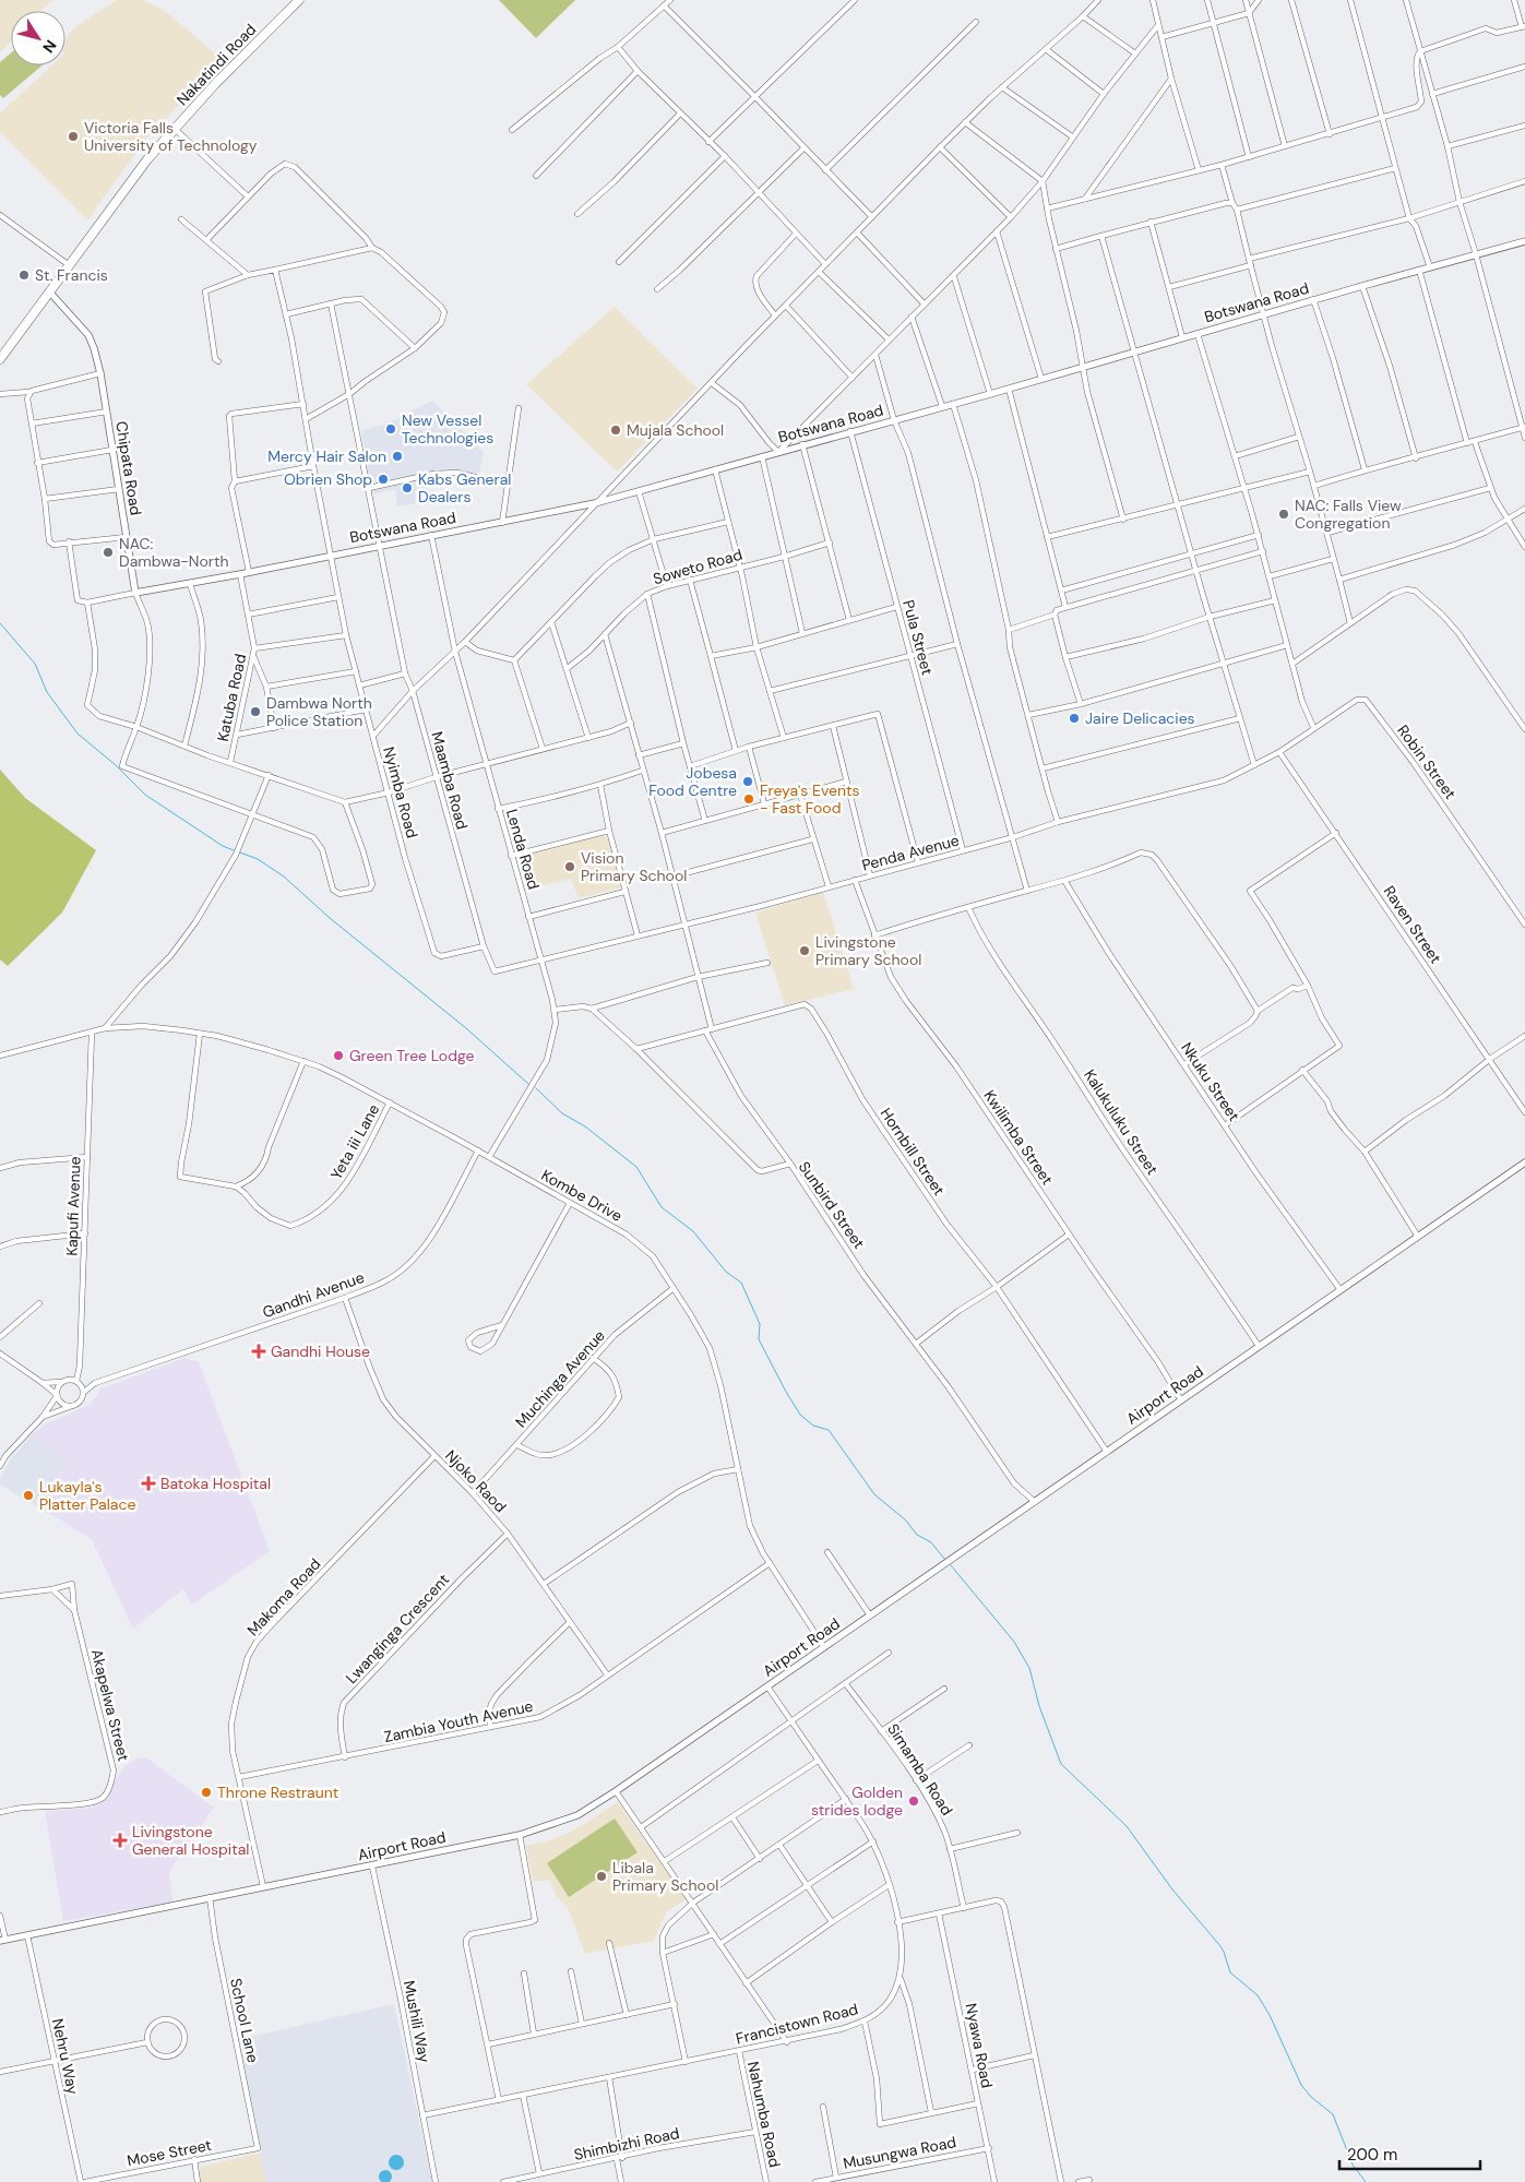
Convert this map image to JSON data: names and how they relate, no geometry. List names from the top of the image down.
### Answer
{
  "streets": {
    "highway": ["Nakatindi Road"],
    "street": [
      "Botswana Road",
      "Chipata Road",
      "Soweto Road",
      "Pula Street",
      "Katuba Road",
      "Robin Street",
      "Maamba Road",
      "Nyimba Road",
      "Lenda Road",
      "Penda Avenue",
      "Raven Street",
      "Nkuku Street",
      "Kalukuluku Street",
      "Kwilimba Street",
      "Yeta iii Lane",
      "Hornbill Street",
      "Kombe Drive",
      "Sunbird Street",
      "Kapufi Avenue",
      "Gandhi Avenue",
      "Muchinga Avenue",
      "Airport Road",
      "Njoko Raod",
      "Makoma Road",
      "Lwanginga Crescent",
      "Akapelwa Street",
      "Zambia Youth Avenue",
      "Simamba Road",
      "School Lane",
      "Mushili Way",
      "Francistown Road",
      "Nyawa Road",
      "Nehru Way",
      "Nahumba Road",
      "Shimbizhi Road",
      "Mose Street",
      "Musungwa Road"
    ]
  },
  "crossings": [
    ["Nakatindi Road", "Chipata Road"],
    ["Botswana Road", "Chipata Road"],
    ["Botswana Road", "Pula Street"],
    ["Botswana Road", "Katuba Road"],
    ["Botswana Road", "Maamba Road"],
    ["Botswana Road", "Nyimba Road"],
    ["Botswana Road", "Lenda Road"],
    ["Pula Street", "Penda Avenue"],
    ["Robin Street", "Penda Avenue"],
    ["Robin Street", "Raven Street"],
    ["Maamba Road", "Nyimba Road"],
    ["Maamba Road", "Lenda Road"],
    ["Maamba Road", "Penda Avenue"],
    ["Lenda Road", "Penda Avenue"],
    ["Lenda Road", "Kombe Drive"],
    ["Penda Avenue", "Raven Street"],
    ["Penda Avenue", "Kwilimba Street"],
    ["Nkuku Street", "Airport Road"],
    ["Kalukuluku Street", "Airport Road"],
    ["Kwilimba Street", "Airport Road"],
    ["Yeta iii Lane", "Kombe Drive"],
    ["Hornbill Street", "Sunbird Street"],
    ["Hornbill Street", "Airport Road"],
    ["Kombe Drive", "Kapufi Avenue"],
    ["Kombe Drive", "Gandhi Avenue"],
    ["Kombe Drive", "Muchinga Avenue"],
    ["Kombe Drive", "Airport Road"],
    ["Kombe Drive", "Zambia Youth Avenue"],
    ["Sunbird Street", "Airport Road"],
    ["Kapufi Avenue", "Gandhi Avenue"],
    ["Gandhi Avenue", "Njoko Raod"],
    ["Muchinga Avenue", "Njoko Raod"],
    ["Airport Road", "Makoma Road"],
    ["Airport Road", "School Lane"],
    ["Airport Road", "Mushili Way"],
    ["Airport Road", "Francistown Road"],
    ["Airport Road", "Nehru Way"],
    ["Njoko Raod", "Makoma Road"],
    ["Njoko Raod", "Lwanginga Crescent"],
    ["Njoko Raod", "Zambia Youth Avenue"],
    ["Makoma Road", "Zambia Youth Avenue"],
    ["Lwanginga Crescent", "Zambia Youth Avenue"],
    ["School Lane", "Mose Street"],
    ["Mushili Way", "Francistown Road"],
    ["Francistown Road", "Nahumba Road"],
    ["Nyawa Road", "Musungwa Road"],
    ["Nehru Way", "Mose Street"],
    ["Nahumba Road", "Shimbizhi Road"]
  ],
  "places": {
    "other": [
      "Victoria Falls University of Technology",
      "St. Francis",
      "New Vessel Technologies",
      "Mujala School",
      "Mercy Hair Salon",
      "Obrien Shop",
      "Kabs General Dealers",
      "NAC: Falls View Congregation",
      "NAC: Dambwa-North",
      "Dambwa North Police Station",
      "Jaire Delicacies",
      "Jobesa Food Centre",
      "Freya's Events - Fast Food",
      "Vision Primary School",
      "Livingstone Primary School",
      "Green Tree Lodge",
      "Lukayla's Platter Palace",
      "Throne Restraunt",
      "Golden strides lodge",
      "Libala Primary School"
    ],
    "health": ["Gandhi House", "Batoka Hospital", "Livingstone General Hospital"]
  },
  "scale_bar": "200 m",
  "north": "bottom right"
}
